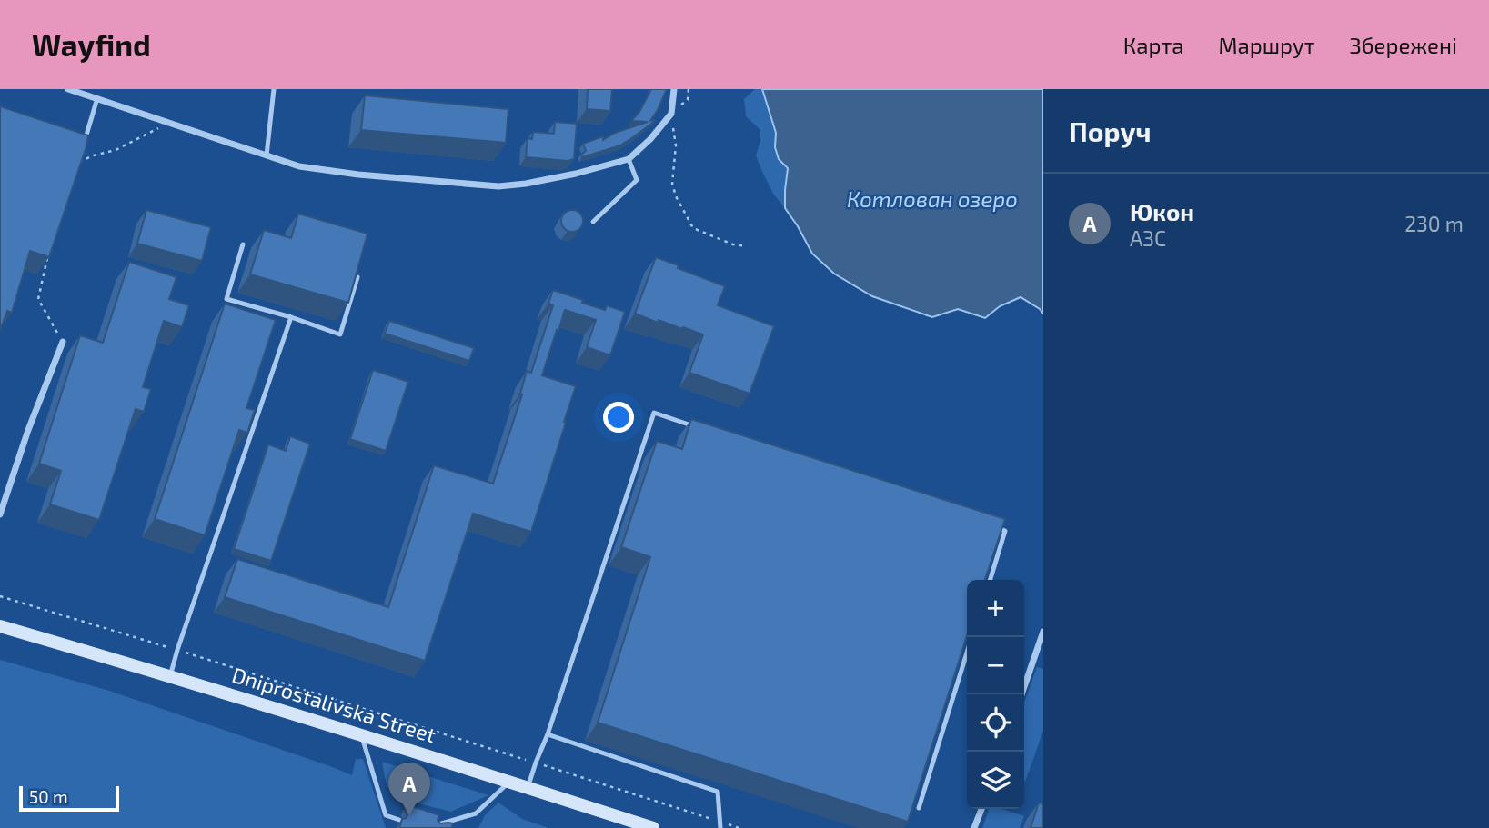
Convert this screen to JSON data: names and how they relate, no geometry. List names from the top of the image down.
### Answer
{
  "streets": {
    "street": ["Dniprostalivska Street"]
  },
  "water": ["Котлован озеро"],
  "scale_bar": "50 m",
  "page": {
    "header": "Wayfind",
    "nav": ["Карта", "Маршрут", "Збережені"],
    "heading": "Поруч",
    "list": [
      {
        "mark": "A",
        "name": "Юкон",
        "note": "АЗС",
        "value": "230 m"
      }
    ],
    "map_buttons": ["+", "−"],
    "pins": "A",
    "scale": "50 m"
  }
}
